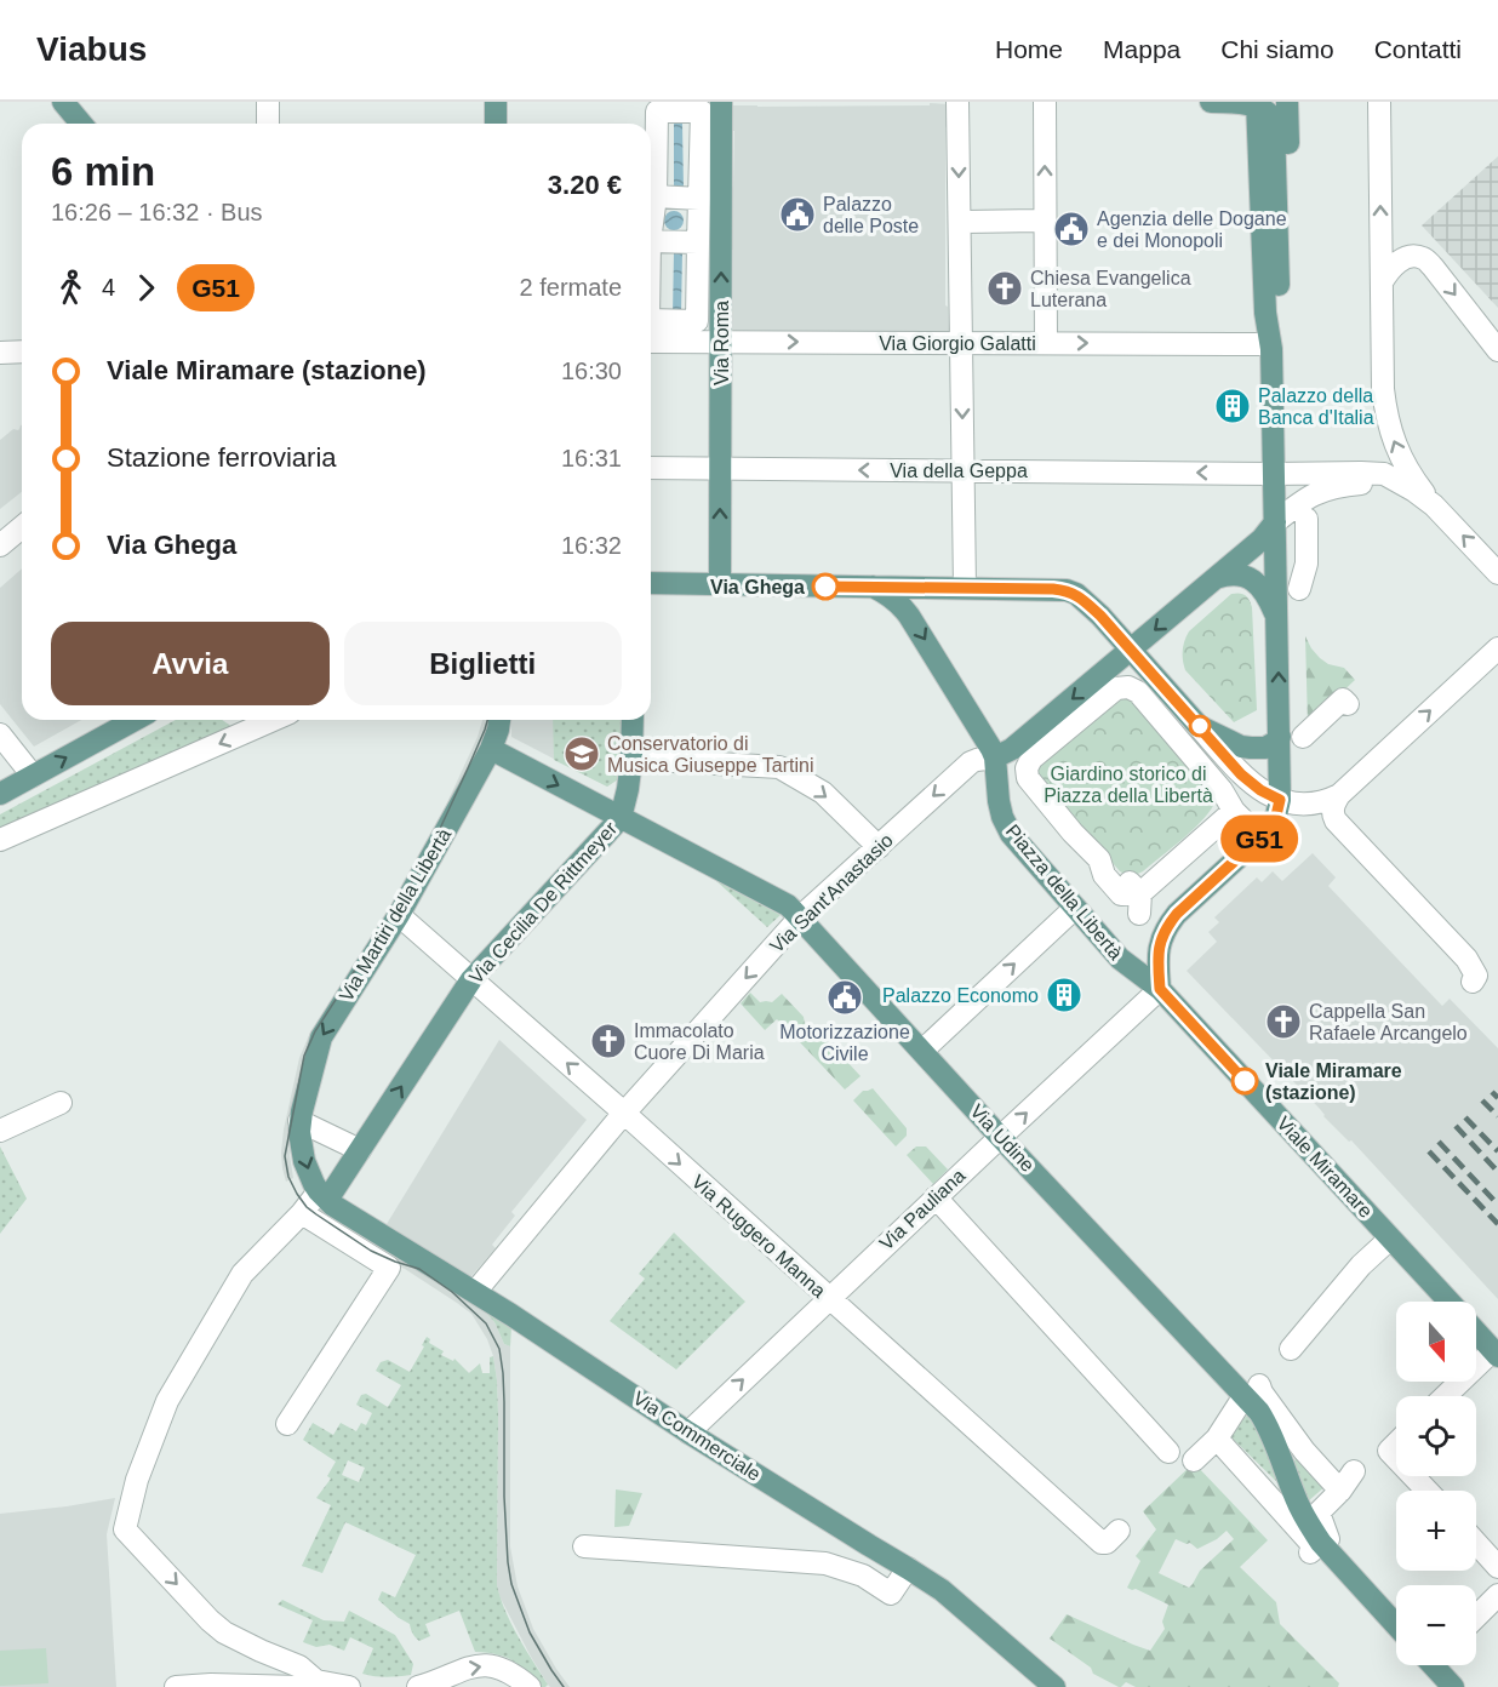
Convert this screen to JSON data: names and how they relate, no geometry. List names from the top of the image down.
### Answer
{
  "streets": {
    "main road": [
      "Via Roma",
      "Piazza della Libertà",
      "Via Cecilia De Rittmeyer",
      "Via Martiri della Libertà",
      "Via Udine",
      "Viale Miramare",
      "Via Commerciale"
    ],
    "street": [
      "Via Giorgio Galatti",
      "Via della Geppa",
      "Via Sant'Anastasio",
      "Via Pauliana",
      "Via Ruggero Manna"
    ]
  },
  "crossings": [
    ["Via Roma", "Via Giorgio Galatti"],
    ["Via Roma", "Via della Geppa"],
    ["Piazza della Libertà", "Via Sant'Anastasio"],
    ["Piazza della Libertà", "Viale Miramare"],
    ["Piazza della Libertà", "Via Pauliana"],
    ["Via Sant'Anastasio", "Via Udine"],
    ["Via Sant'Anastasio", "Via Ruggero Manna"],
    ["Via Sant'Anastasio", "Via Commerciale"],
    ["Via Cecilia De Rittmeyer", "Via Udine"],
    ["Via Cecilia De Rittmeyer", "Via Ruggero Manna"],
    ["Via Cecilia De Rittmeyer", "Via Commerciale"],
    ["Via Martiri della Libertà", "Via Udine"],
    ["Via Martiri della Libertà", "Via Ruggero Manna"],
    ["Via Udine", "Via Pauliana"],
    ["Viale Miramare", "Via Pauliana"],
    ["Via Pauliana", "Via Ruggero Manna"],
    ["Via Pauliana", "Via Commerciale"]
  ],
  "one_way": [
    "Via Roma",
    "Via Giorgio Galatti",
    "Via della Geppa",
    "Via Sant'Anastasio",
    "Via Cecilia De Rittmeyer",
    "Via Martiri della Libertà"
  ],
  "parks": ["Giardino storico di Piazza della Libertà"],
  "places": {
    "public building": ["Palazzo delle Poste", "Agenzia delle Dogane e dei Monopoli", "Motorizzazione Civile"],
    "church": ["Chiesa Evangelica Luterana", "Cappella San Rafaele Arcangelo", "Immacolato Cuore Di Maria"],
    "building": ["Palazzo della Banca d'Italia", "Palazzo Economo"],
    "other": ["Via Ghega", "Viale Miramare (stazione)"],
    "school or university": ["Conservatorio di Musica Giuseppe Tartini"]
  },
  "lines": ["bus line G51"],
  "north": "bottom",
  "page": {
    "header": "Viabus",
    "nav": [
      "Home",
      "Mappa",
      "Chi siamo",
      "Contatti"
    ],
    "on_map": "G51",
    "heading": ["6 min", "16:26 – 16:32 · Bus", "3.20 €"],
    "legs": ["4", "G51", "2 fermate"],
    "list": [
      {
        "name": "Viale Miramare (stazione)",
        "value": "16:30"
      },
      {
        "name": "Stazione ferroviaria",
        "value": "16:31"
      },
      {
        "name": "Via Ghega",
        "value": "16:32"
      }
    ],
    "buttons": ["Avvia", "Biglietti"],
    "map_buttons": ["+", "−"]
  }
}
